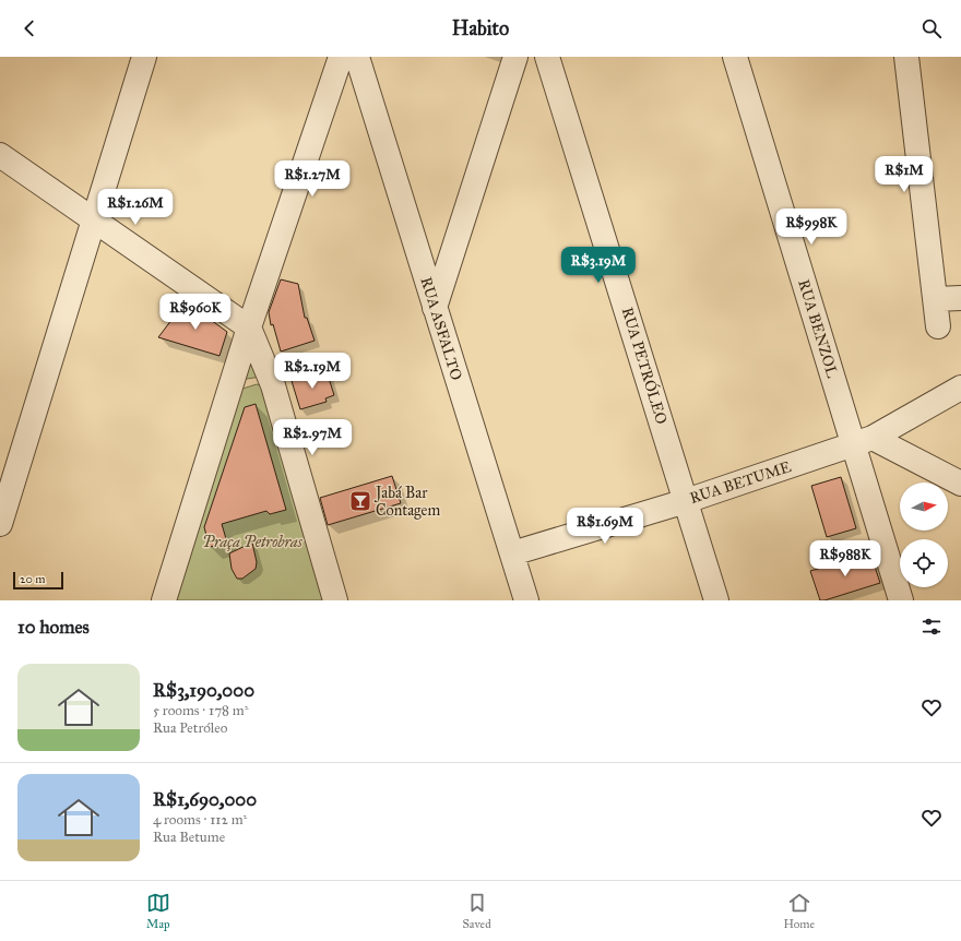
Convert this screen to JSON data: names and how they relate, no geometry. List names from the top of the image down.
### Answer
{
  "streets": {
    "street": [
      "RUA ASFALTO",
      "RUA BENZOL",
      "RUA PETRÓLEO",
      "RUA BETUME"
    ]
  },
  "crossings": [
    ["RUA ASFALTO", "RUA BETUME"],
    ["RUA BENZOL", "RUA BETUME"],
    ["RUA PETRÓLEO", "RUA BETUME"]
  ],
  "parks": ["Praça Petrobras"],
  "places": {
    "bar": ["Jabá Bar Contagem"]
  },
  "scale_bar": "20 m",
  "north": "right",
  "page": {
    "header": "Habito",
    "price": [
      "R$1M",
      "R$1.27M",
      "R$1.26M",
      "R$998K",
      "R$3.19M",
      "R$960K",
      "R$2.19M",
      "R$2.97M",
      "R$1.69M",
      "R$988K"
    ],
    "scale": "20 m",
    "heading": "10 homes",
    "list": [
      {
        "name": "R$3,190,000",
        "note": "5 rooms · 178 m² · Rua Petróleo"
      },
      {
        "name": "R$1,690,000",
        "note": "4 rooms · 112 m² · Rua Betume"
      }
    ],
    "tabs": ["Map", "Saved", "Home"]
  }
}
